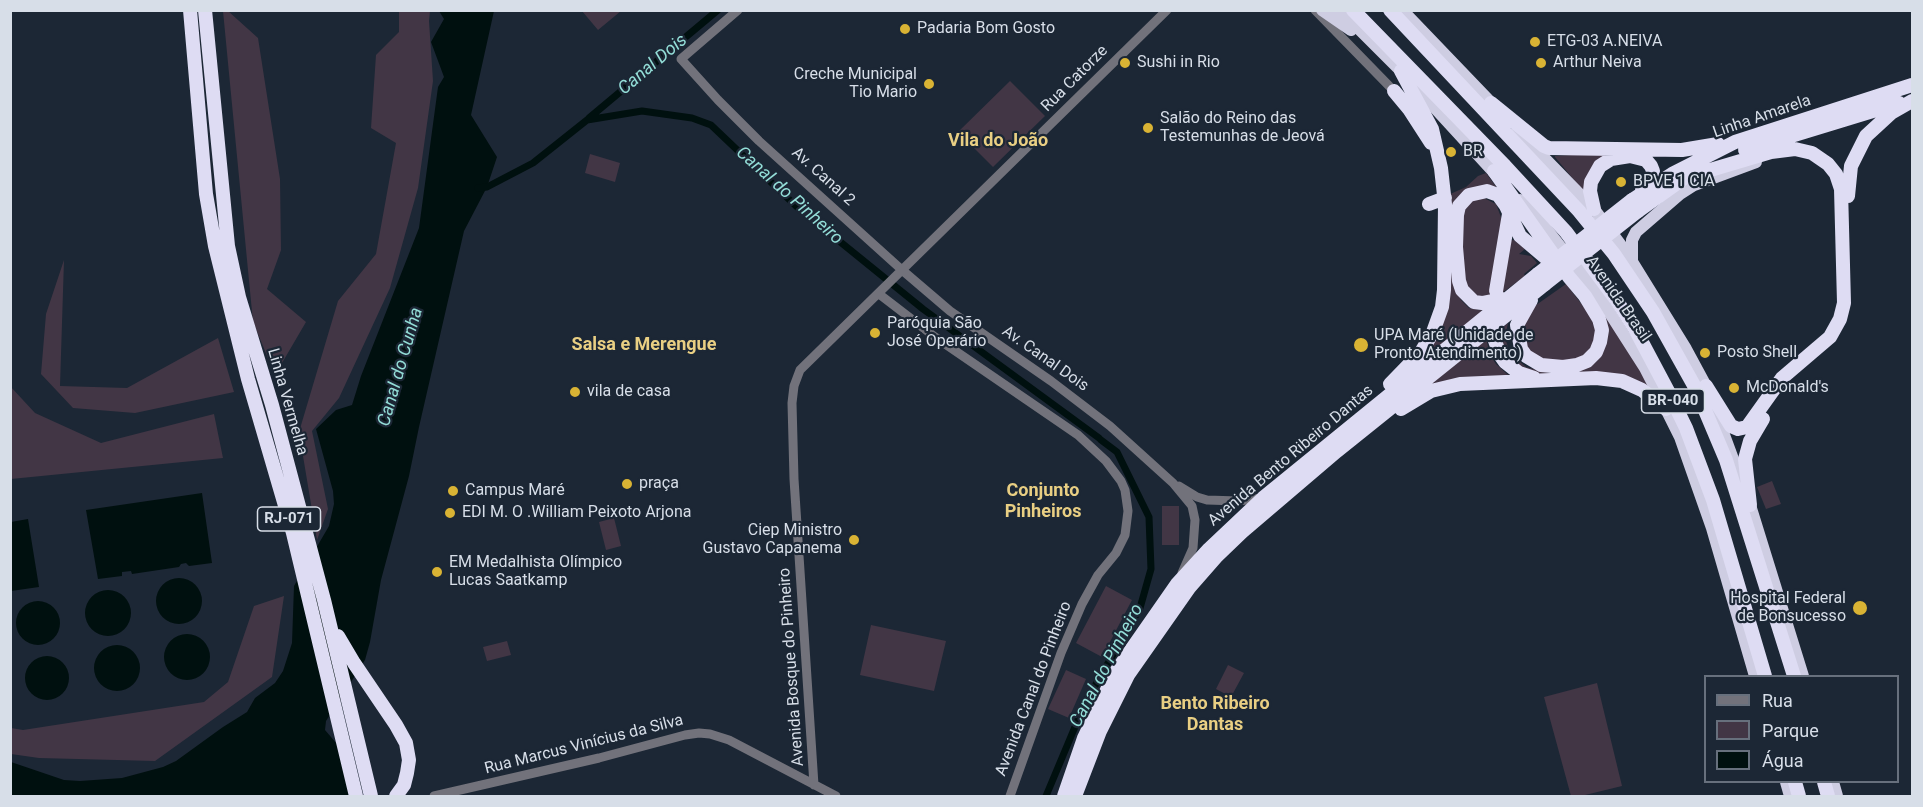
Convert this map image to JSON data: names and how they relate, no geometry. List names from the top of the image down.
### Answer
{
  "streets": {
    "highway": [
      "Linha Amarela",
      "Avenida Brasil",
      "BR-040",
      "Linha Vermelha",
      "Avenida Bento Ribeiro Dantas",
      "RJ-071"
    ],
    "street": [
      "Rua Catorze",
      "Av. Canal 2",
      "Av. Canal Dois",
      "Avenida Bosque do Pinheiro",
      "Avenida Canal do Pinheiro",
      "Rua Marcus Vinícius da Silva"
    ]
  },
  "crossings": [
    ["Rua Catorze", "Av. Canal 2"],
    ["Rua Catorze", "Av. Canal Dois"],
    ["Rua Catorze", "Avenida Bosque do Pinheiro"],
    ["Av. Canal 2", "Av. Canal Dois"],
    ["Avenida Bosque do Pinheiro", "Avenida Canal do Pinheiro"],
    ["Avenida Bosque do Pinheiro", "Rua Marcus Vinícius da Silva"]
  ],
  "districts": [
    "Vila do João",
    "Salsa e Merengue",
    "Conjunto Pinheiros",
    "Bento Ribeiro Dantas"
  ],
  "water": ["Canal Dois", "Canal do Pinheiro", "Canal do Cunha"],
  "places": [
    "Padaria Bom Gosto",
    "ETG-03 A.NEIVA",
    "Sushi in Rio",
    "Arthur Neiva",
    "Creche Municipal Tio Mario",
    "Salão do Reino das Testemunhas de Jeová",
    "BR",
    "BPVE 1 CIA",
    "Paróquia São José Operário",
    "UPA Maré (Unidade de Pronto Atendimento)",
    "Posto Shell",
    "McDonald's",
    "vila de casa",
    "praça",
    "Campus Maré",
    "EDI M. O .William Peixoto Arjona",
    "Ciep Ministro Gustavo Capanema",
    "EM Medalhista Olímpico Lucas Saatkamp",
    "Hospital Federal de Bonsucesso"
  ],
  "legend": ["Rua", "Parque", "Água"]
}
